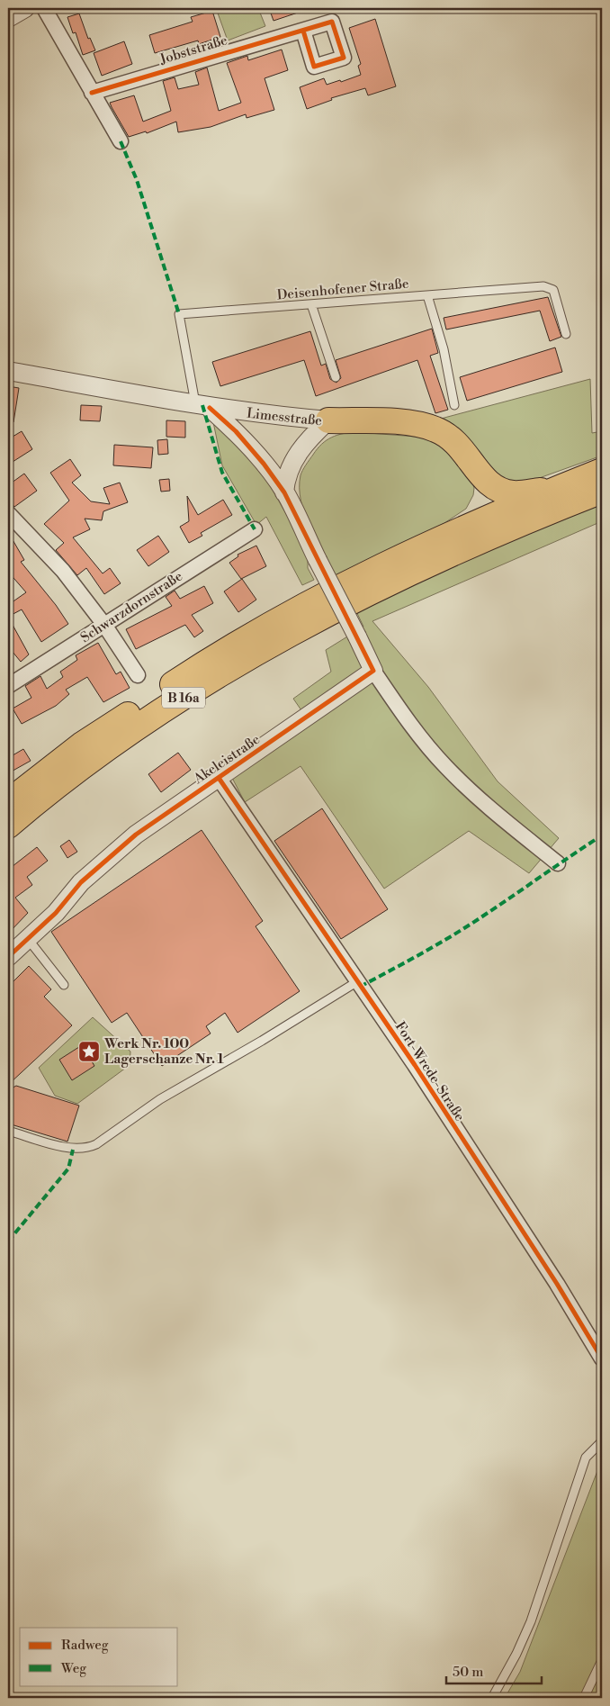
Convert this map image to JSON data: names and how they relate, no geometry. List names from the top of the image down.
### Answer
{
  "streets": {
    "highway": ["B 16a"],
    "street": [
      "Jobststraße",
      "Limesstraße",
      "Schwarzdornstraße",
      "Akeleistraße",
      "Fort-Wrede-Straße"
    ],
    "lane": ["Deisenhofener Straße"]
  },
  "crossings": [
    ["Deisenhofener Straße", "Limesstraße"],
    ["Limesstraße", "Akeleistraße"],
    ["Akeleistraße", "Fort-Wrede-Straße"]
  ],
  "places": {
    "place": ["Werk Nr. 100 Lagerschanze Nr. 1"]
  },
  "legend": ["Radweg", "Weg"],
  "scale_bar": "50 m"
}
